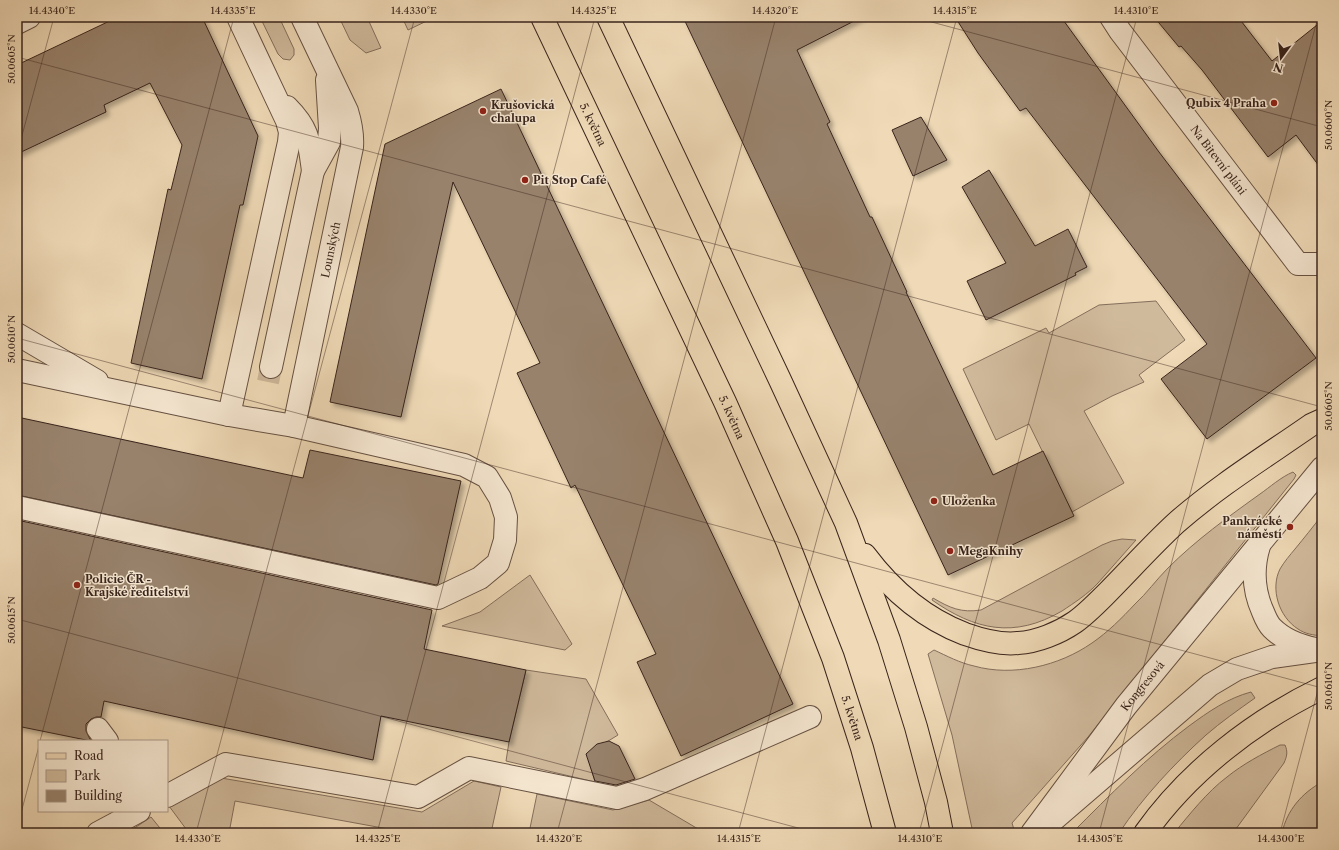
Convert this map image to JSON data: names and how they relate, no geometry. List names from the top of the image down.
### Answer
{
  "streets": {
    "main road": ["5. května"],
    "street": ["Na Bitevní pláni", "Lounských", "Kongresová"]
  },
  "places": [
    "Qubix 4 Praha",
    "Krušovická chalupa",
    "Pit Stop Café",
    "Uloženka",
    "Pankrácké náměstí",
    "MegaKnihy",
    "Policie ČR - Krajské ředitelství"
  ],
  "legend": ["Road", "Park", "Building"],
  "north": "bottom",
  "coordinates": [
    "14.4340°E",
    "14.4335°E",
    "14.4330°E",
    "14.4325°E",
    "14.4320°E",
    "14.4315°E",
    "14.4310°E",
    "50.0605°N",
    "50.0600°N",
    "50.0610°N",
    "50.0615°N",
    "14.4305°E",
    "14.4300°E"
  ]
}
